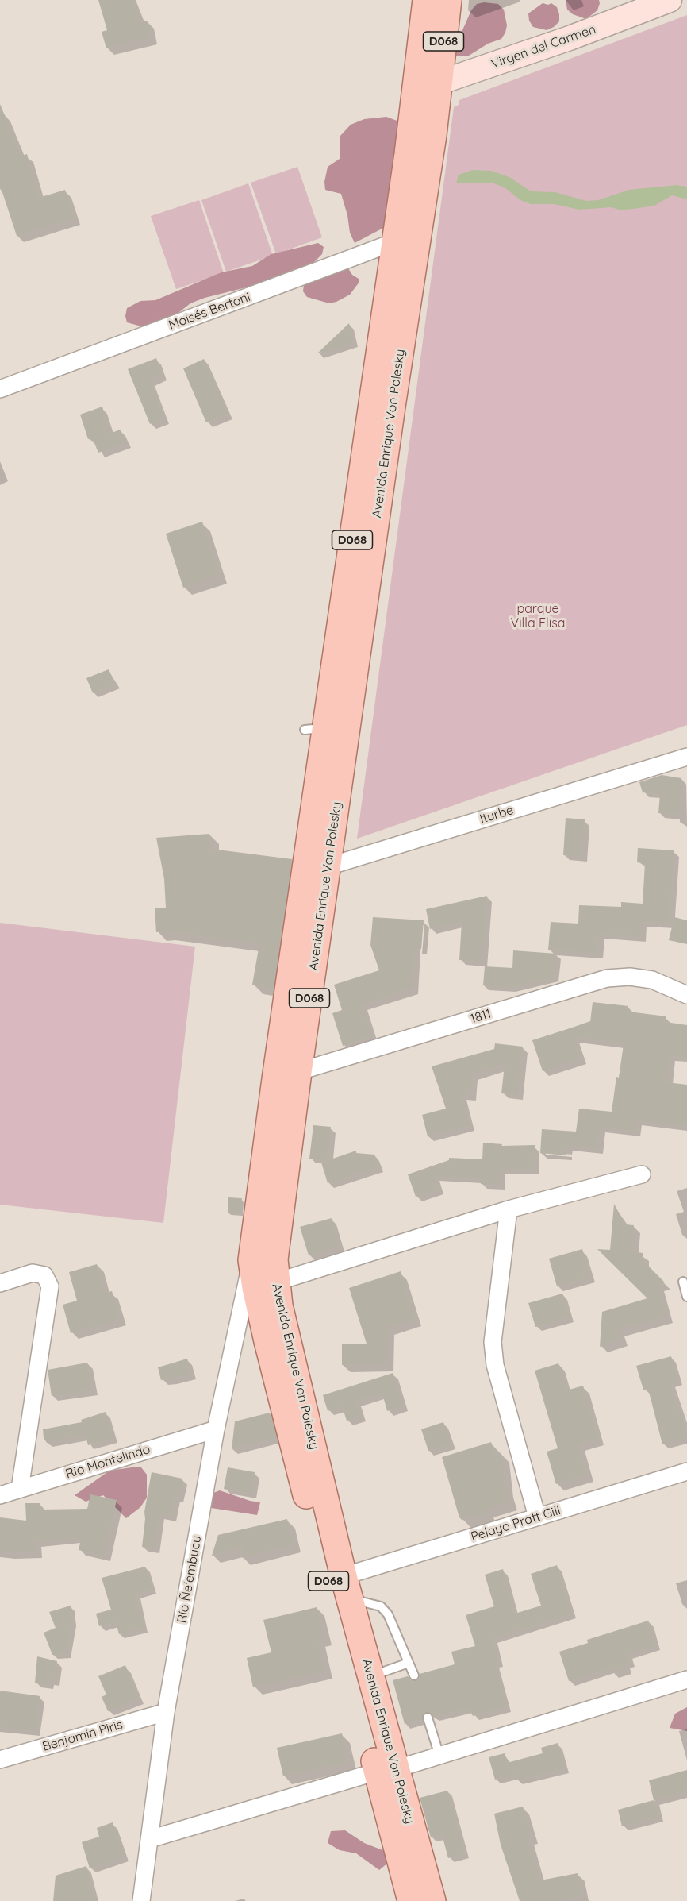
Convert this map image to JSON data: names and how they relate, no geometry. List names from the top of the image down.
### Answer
{
  "streets": {
    "main road": ["D068", "Virgen del Carmen", "Avenida Enrique Von Polesky"],
    "street": [
      "Moisés Bertoni",
      "Iturbe",
      "1811",
      "Rio Montelindo",
      "Pelayo Pratt Gill",
      "Río Ñe'embucu",
      "Benjamin Piris"
    ]
  },
  "crossings": [
    ["Virgen del Carmen", "Avenida Enrique Von Polesky"],
    ["Moisés Bertoni", "Avenida Enrique Von Polesky"],
    ["Avenida Enrique Von Polesky", "Iturbe"],
    ["Avenida Enrique Von Polesky", "1811"],
    ["Avenida Enrique Von Polesky", "Pelayo Pratt Gill"],
    ["Avenida Enrique Von Polesky", "Río Ñe'embucu"],
    ["Rio Montelindo", "Río Ñe'embucu"],
    ["Río Ñe'embucu", "Benjamin Piris"]
  ],
  "parks": ["parque Villa Elisa"]
}
